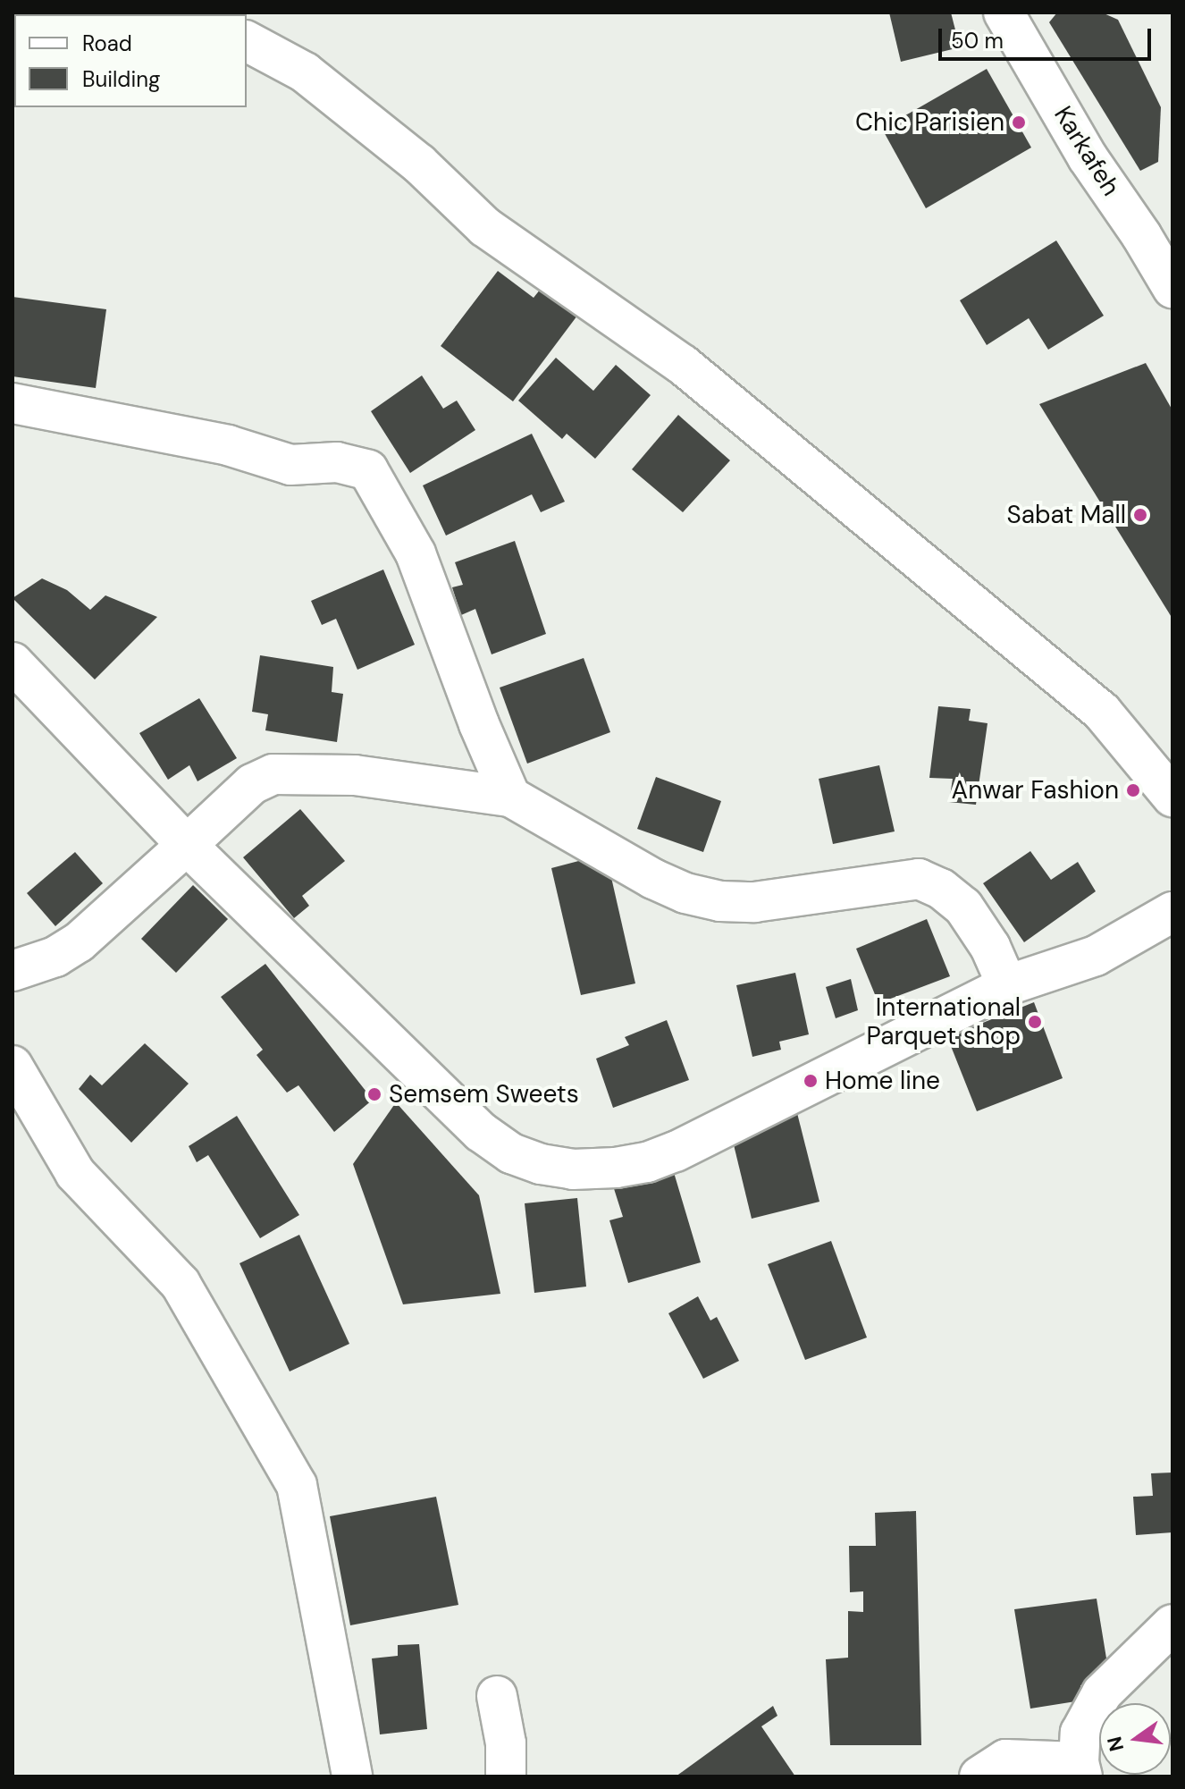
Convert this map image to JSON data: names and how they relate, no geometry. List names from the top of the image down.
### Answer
{
  "streets": {
    "street": ["Karkafeh"]
  },
  "places": [
    "Chic Parisien",
    "Sabat Mall",
    "Anwar Fashion",
    "International Parquet shop",
    "Home line",
    "Semsem Sweets"
  ],
  "legend": ["Road", "Building"],
  "scale_bar": "50 m",
  "north": "left"
}
